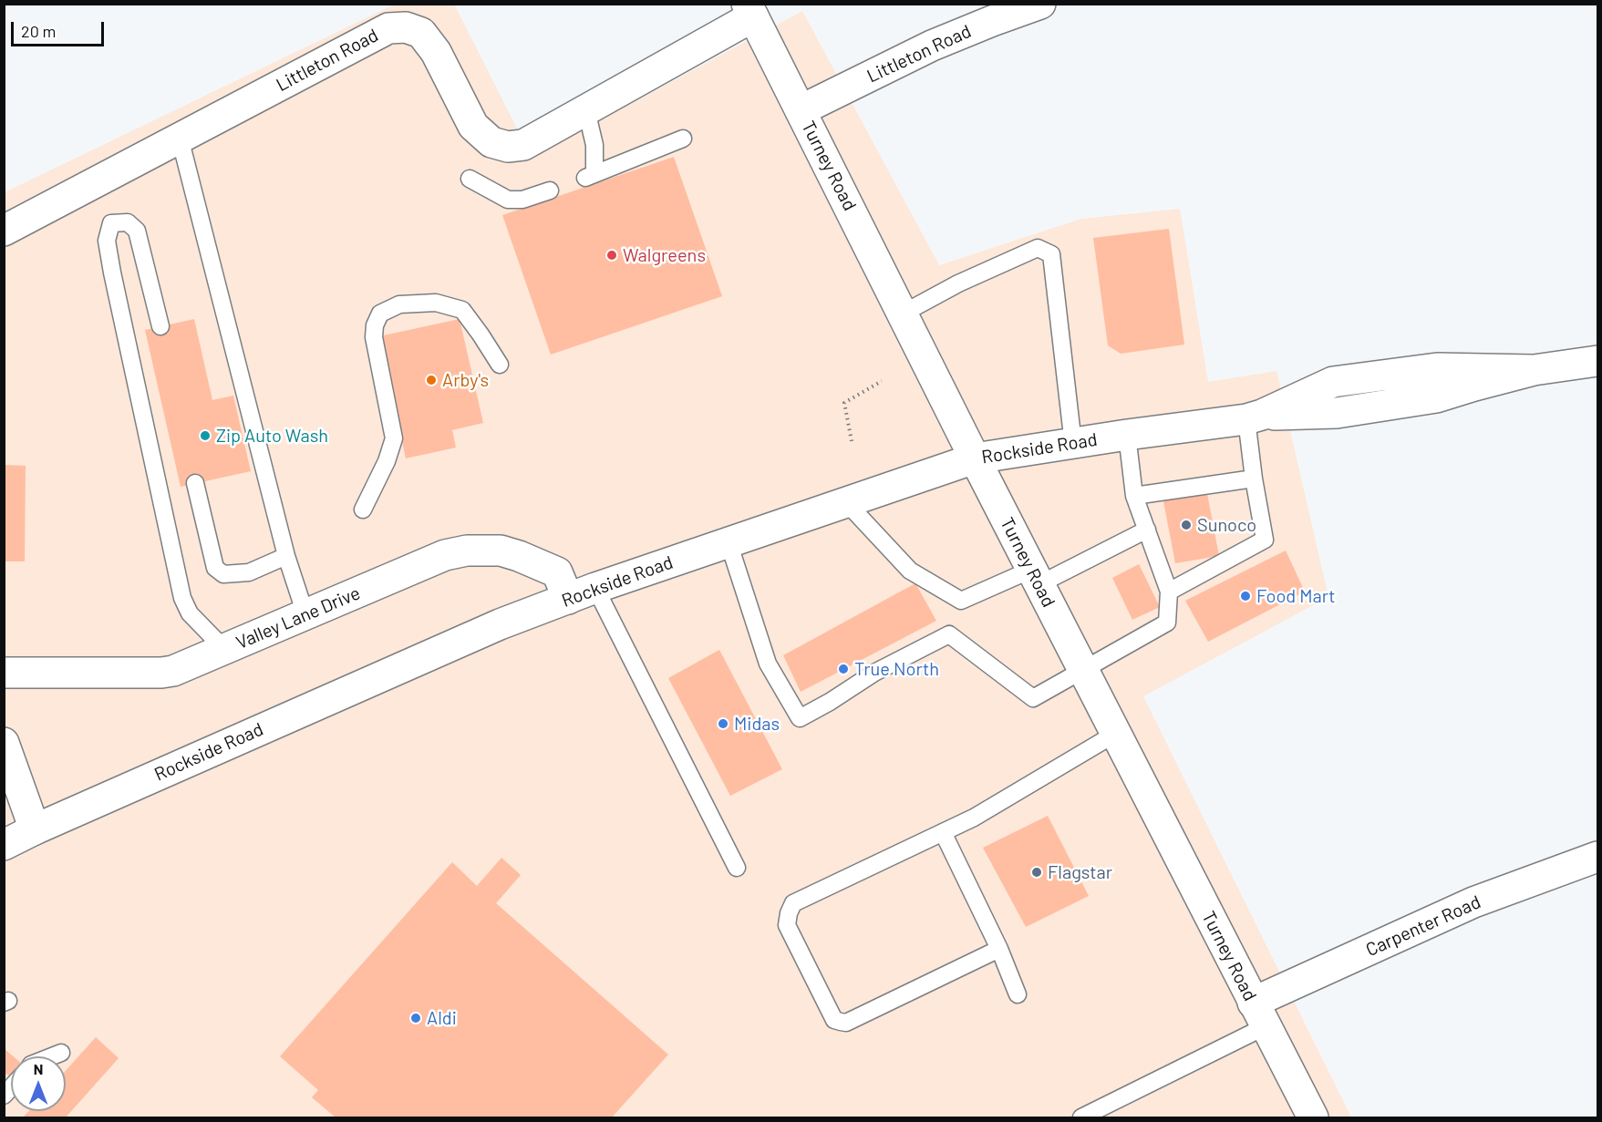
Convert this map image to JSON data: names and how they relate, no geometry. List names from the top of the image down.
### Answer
{
  "streets": {
    "street": [
      "Littleton Road",
      "Turney Road",
      "Rockside Road",
      "Valley Lane Drive",
      "Carpenter Road"
    ]
  },
  "crossings": [
    ["Littleton Road", "Turney Road"],
    ["Turney Road", "Rockside Road"],
    ["Turney Road", "Carpenter Road"],
    ["Rockside Road", "Valley Lane Drive"]
  ],
  "places": [
    "Walgreens",
    "Arby's",
    "Zip Auto Wash",
    "Sunoco",
    "Food Mart",
    "True North",
    "Midas",
    "Flagstar",
    "Aldi"
  ],
  "scale_bar": "20 m",
  "north": "top"
}
